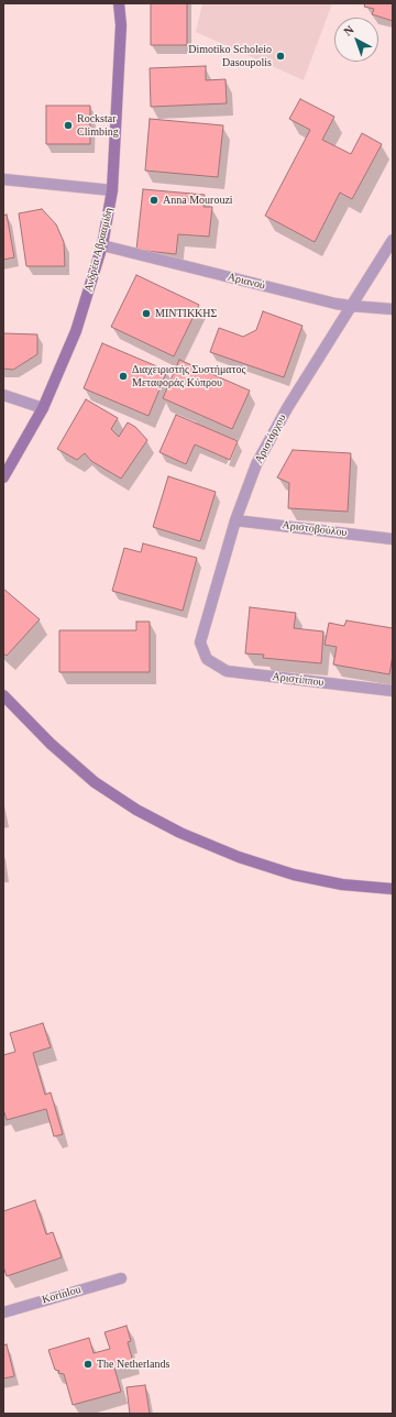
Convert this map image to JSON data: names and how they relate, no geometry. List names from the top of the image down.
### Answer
{
  "streets": {
    "main road": ["Ανδρέα Αβρααμίδη"],
    "street": [
      "Αριανού",
      "Αριστάρχου",
      "Αριστοβούλου",
      "Αριστίππου",
      "Korinlou"
    ]
  },
  "crossings": [
    ["Ανδρέα Αβρααμίδη", "Αριανού"],
    ["Αριανού", "Αριστάρχου"],
    ["Αριστάρχου", "Αριστοβούλου"],
    ["Αριστάρχου", "Αριστίππου"]
  ],
  "places": [
    "Dimotiko Scholeio Dasoupolis",
    "Rockstar Climbing",
    "Anna Mourouzi",
    "ΜΙΝΤΙΚΚΗΣ",
    "Διαχειριστής Συστήματος Μεταφοράς Κύπρου",
    "The Netherlands"
  ],
  "north": "top left"
}
